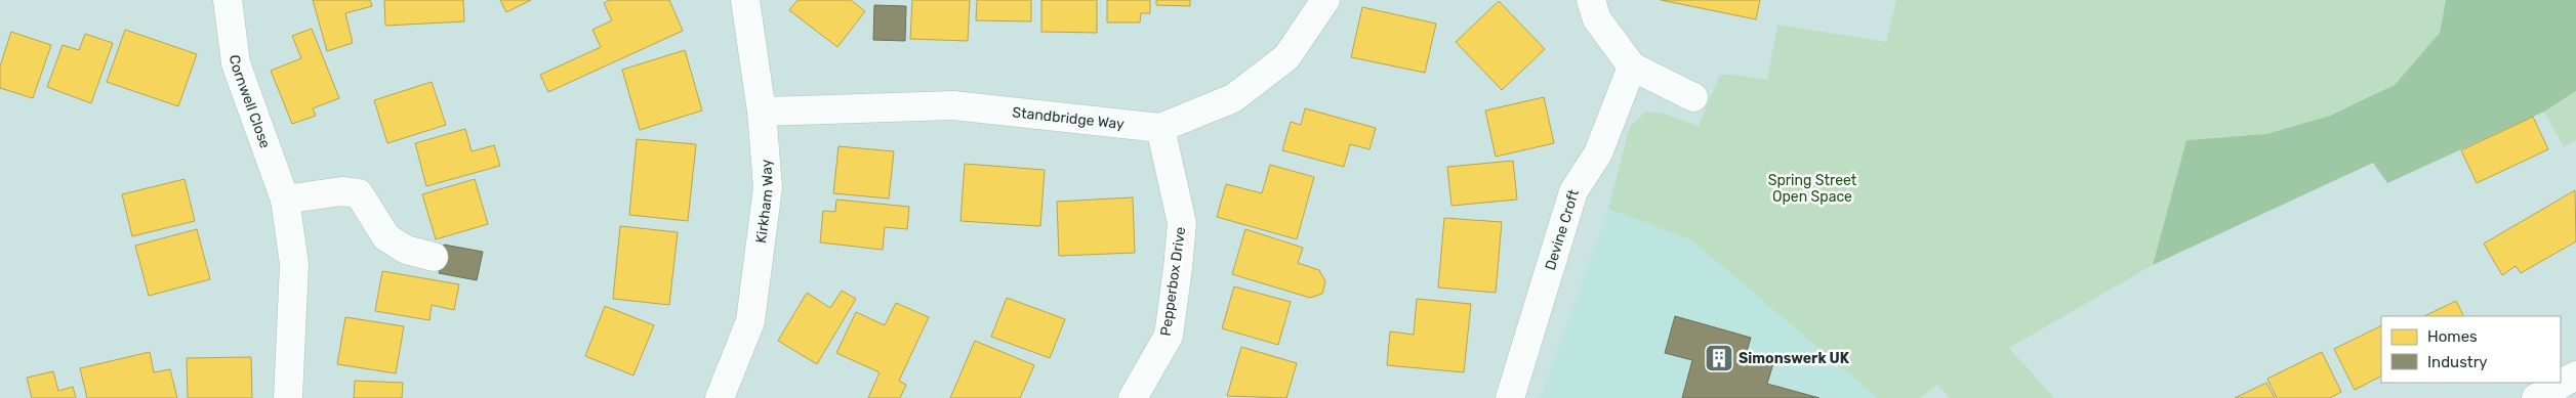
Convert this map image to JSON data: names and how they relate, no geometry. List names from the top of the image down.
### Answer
{
  "streets": {
    "street": [
      "Cornwell Close",
      "Standbridge Way",
      "Kirkham Way",
      "Devine Croft",
      "Pepperbox Drive"
    ]
  },
  "crossings": [
    ["Standbridge Way", "Kirkham Way"],
    ["Standbridge Way", "Pepperbox Drive"]
  ],
  "parks": ["Spring Street Open Space"],
  "places": {
    "building": ["Simonswerk UK"]
  },
  "legend": ["Homes", "Industry"]
}
